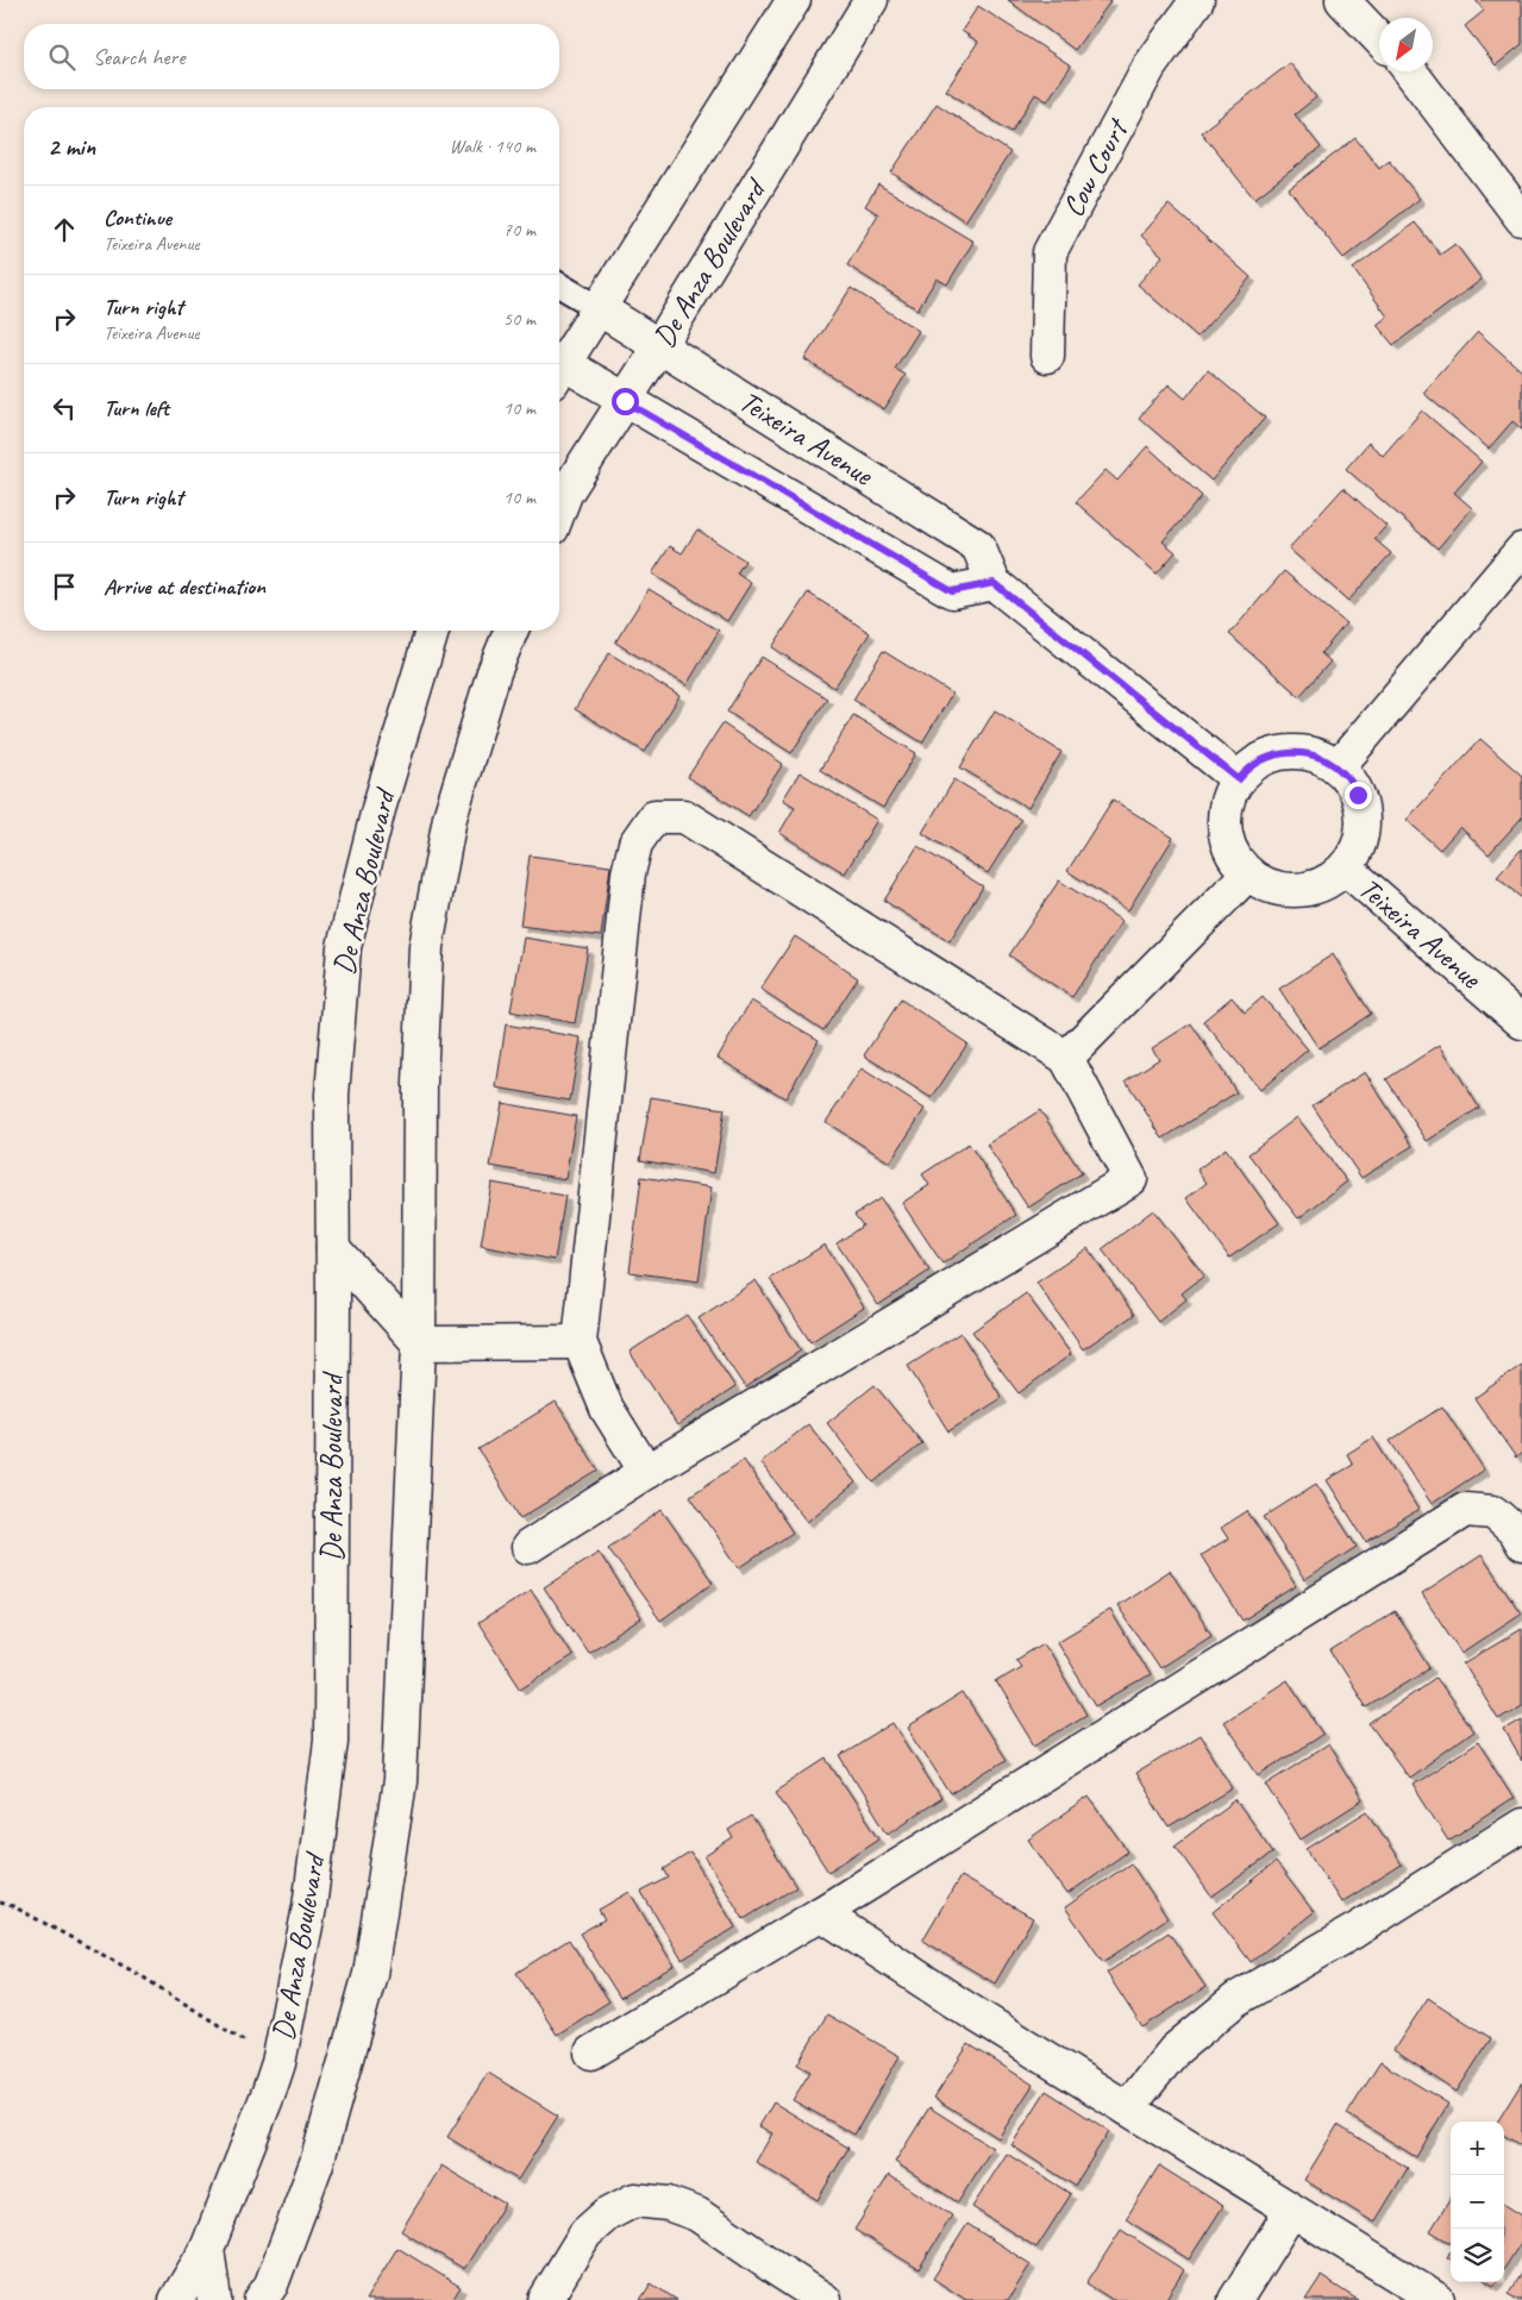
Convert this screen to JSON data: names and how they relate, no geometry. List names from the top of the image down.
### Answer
{
  "streets": {
    "street": ["Cow Court", "De Anza Boulevard", "Teixeira Avenue"]
  },
  "crossings": [
    ["De Anza Boulevard", "Teixeira Avenue"]
  ],
  "north": "bottom left",
  "page": {
    "search": "Search here",
    "heading": ["2 min", "Walk · 140 m"],
    "list": [
      ["Continue", "Teixeira Avenue", "70 m"],
      ["Turn right", "Teixeira Avenue", "50 m"],
      ["Turn left", "10 m"],
      ["Turn right", "10 m"],
      "Arrive at destination"
    ],
    "map_buttons": ["+", "−"]
  }
}
